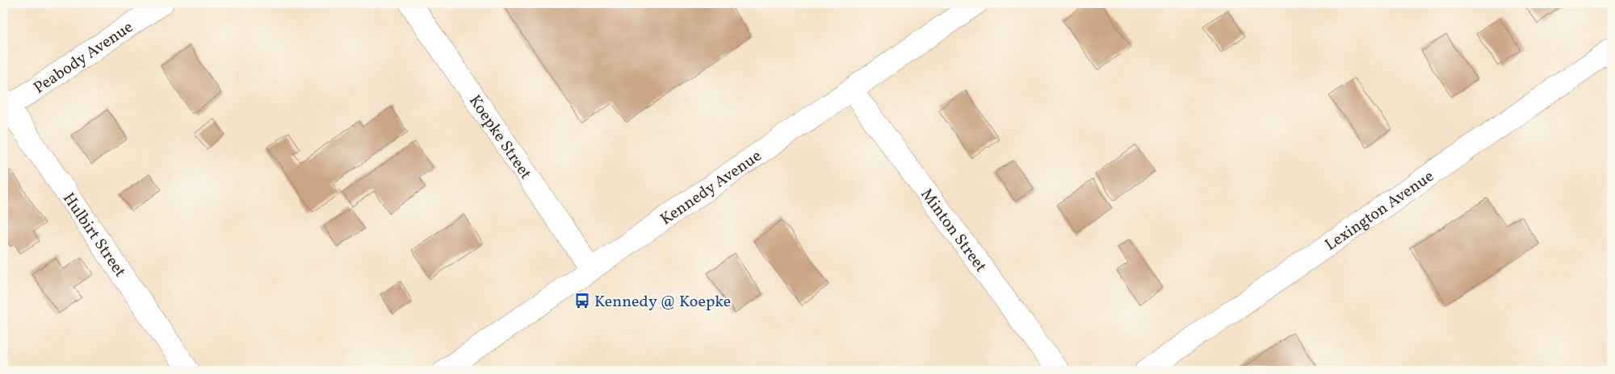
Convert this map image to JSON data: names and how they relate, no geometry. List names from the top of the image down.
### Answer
{
  "streets": {
    "street": [
      "Peabody Avenue",
      "Koepke Street",
      "Kennedy Avenue",
      "Lexington Avenue",
      "Minton Street",
      "Hulbirt Street"
    ]
  },
  "crossings": [
    ["Peabody Avenue", "Hulbirt Street"],
    ["Koepke Street", "Kennedy Avenue"],
    ["Kennedy Avenue", "Minton Street"]
  ],
  "places": {
    "bus stop": ["Kennedy @ Koepke"]
  }
}
